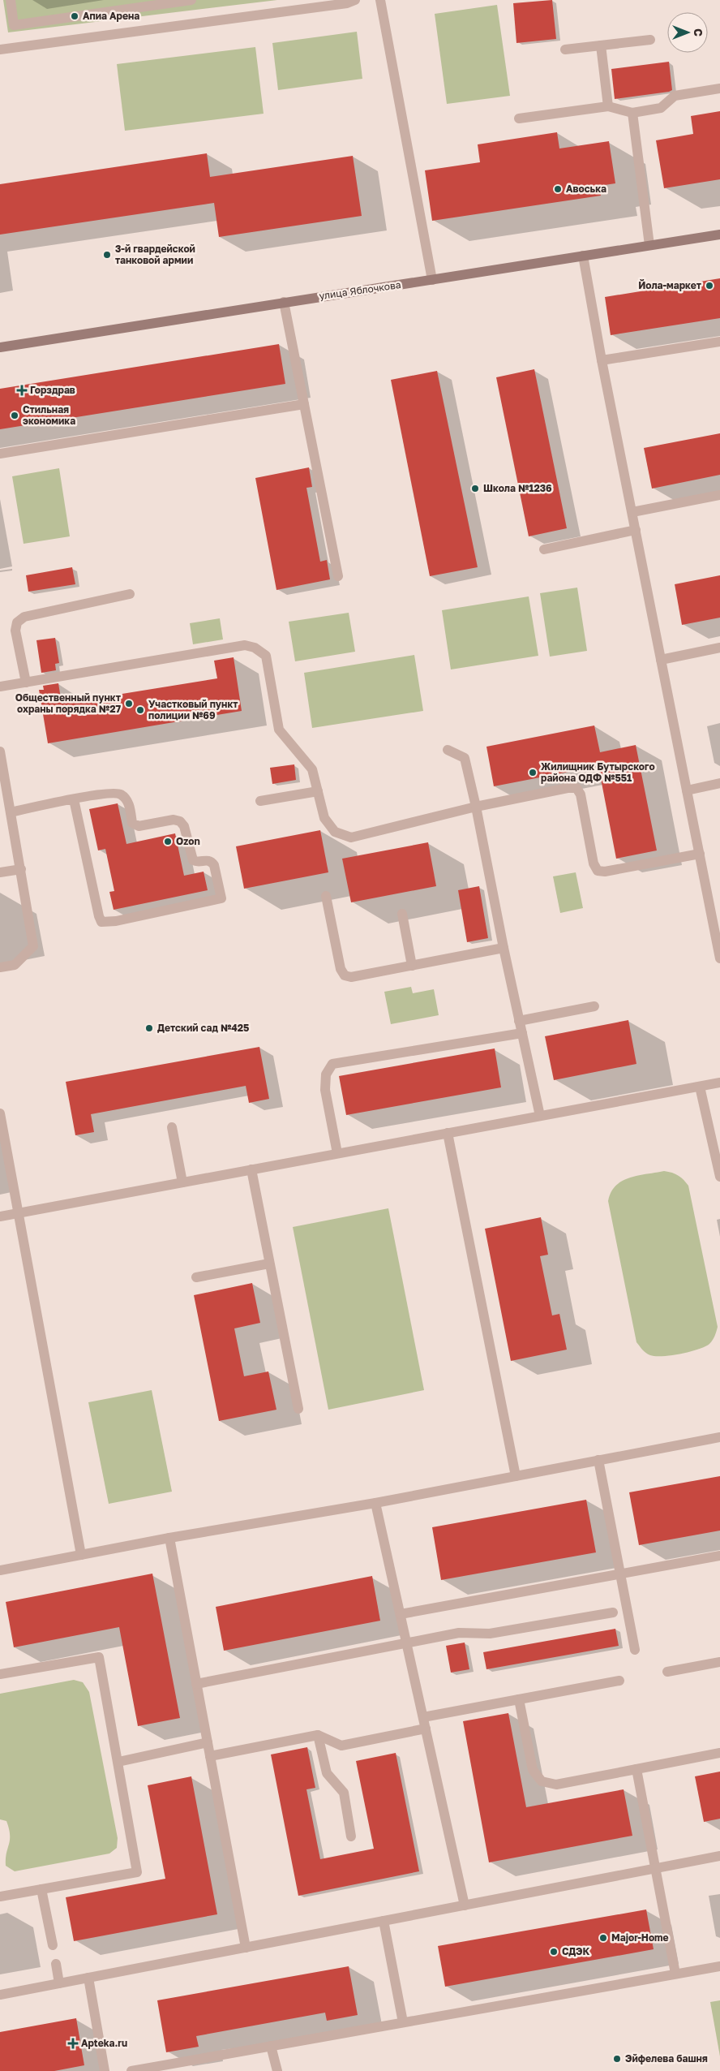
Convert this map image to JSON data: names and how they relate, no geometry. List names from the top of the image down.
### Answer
{
  "streets": {
    "street": ["улица Яблочкова"]
  },
  "places": {
    "other": [
      "Апиа Арена",
      "Авоська",
      "3-й гвардейской танковой армии",
      "Йола-маркет",
      "Стильная экономика",
      "Школа №1236",
      "Общественный пункт охраны порядка №27",
      "Участковый пункт полиции №69",
      "Жилищник Бутырского района ОДФ №551",
      "Ozon",
      "Детский сад №425",
      "Major-Home",
      "СДЭК",
      "Эйфелева башня"
    ],
    "health": ["Горздрав", "Apteka.ru"]
  },
  "north": "right"
}
